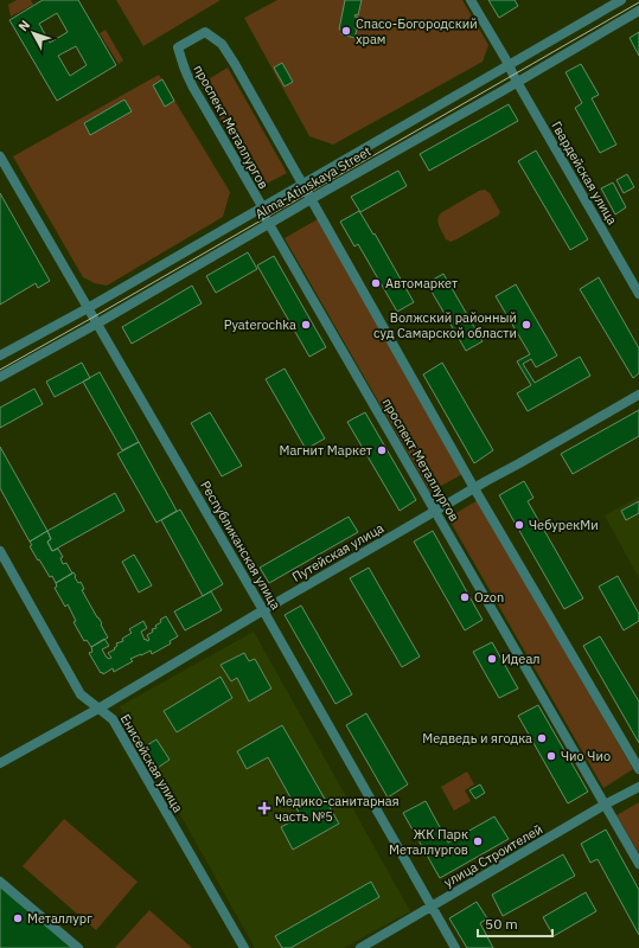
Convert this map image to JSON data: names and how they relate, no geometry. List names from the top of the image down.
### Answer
{
  "streets": {
    "street": [
      "проспект Металлургов",
      "Гвардейская улица",
      "Alma-Atinskaya Street",
      "Республиканская улица",
      "Путейская улица",
      "Енисейская улица",
      "улица Строителей"
    ]
  },
  "crossings": [
    ["проспект Металлургов", "Alma-Atinskaya Street"],
    ["проспект Металлургов", "Путейская улица"],
    ["проспект Металлургов", "улица Строителей"],
    ["Гвардейская улица", "Alma-Atinskaya Street"],
    ["Alma-Atinskaya Street", "Республиканская улица"],
    ["Республиканская улица", "Путейская улица"],
    ["Республиканская улица", "улица Строителей"],
    ["Путейская улица", "Енисейская улица"]
  ],
  "places": {
    "other": [
      "Спасо-Богородский храм",
      "Автомаркет",
      "Pyaterochka",
      "Волжский районный суд Самарской области",
      "Магнит Маркет",
      "ЧебурекМи",
      "Ozon",
      "Идеал",
      "Медведь и ягодка",
      "Чио Чио",
      "ЖК Парк Металлургов",
      "Металлург"
    ],
    "health": ["Медико-санитарная часть №5"]
  },
  "scale_bar": "50 m",
  "north": "top left"
}
